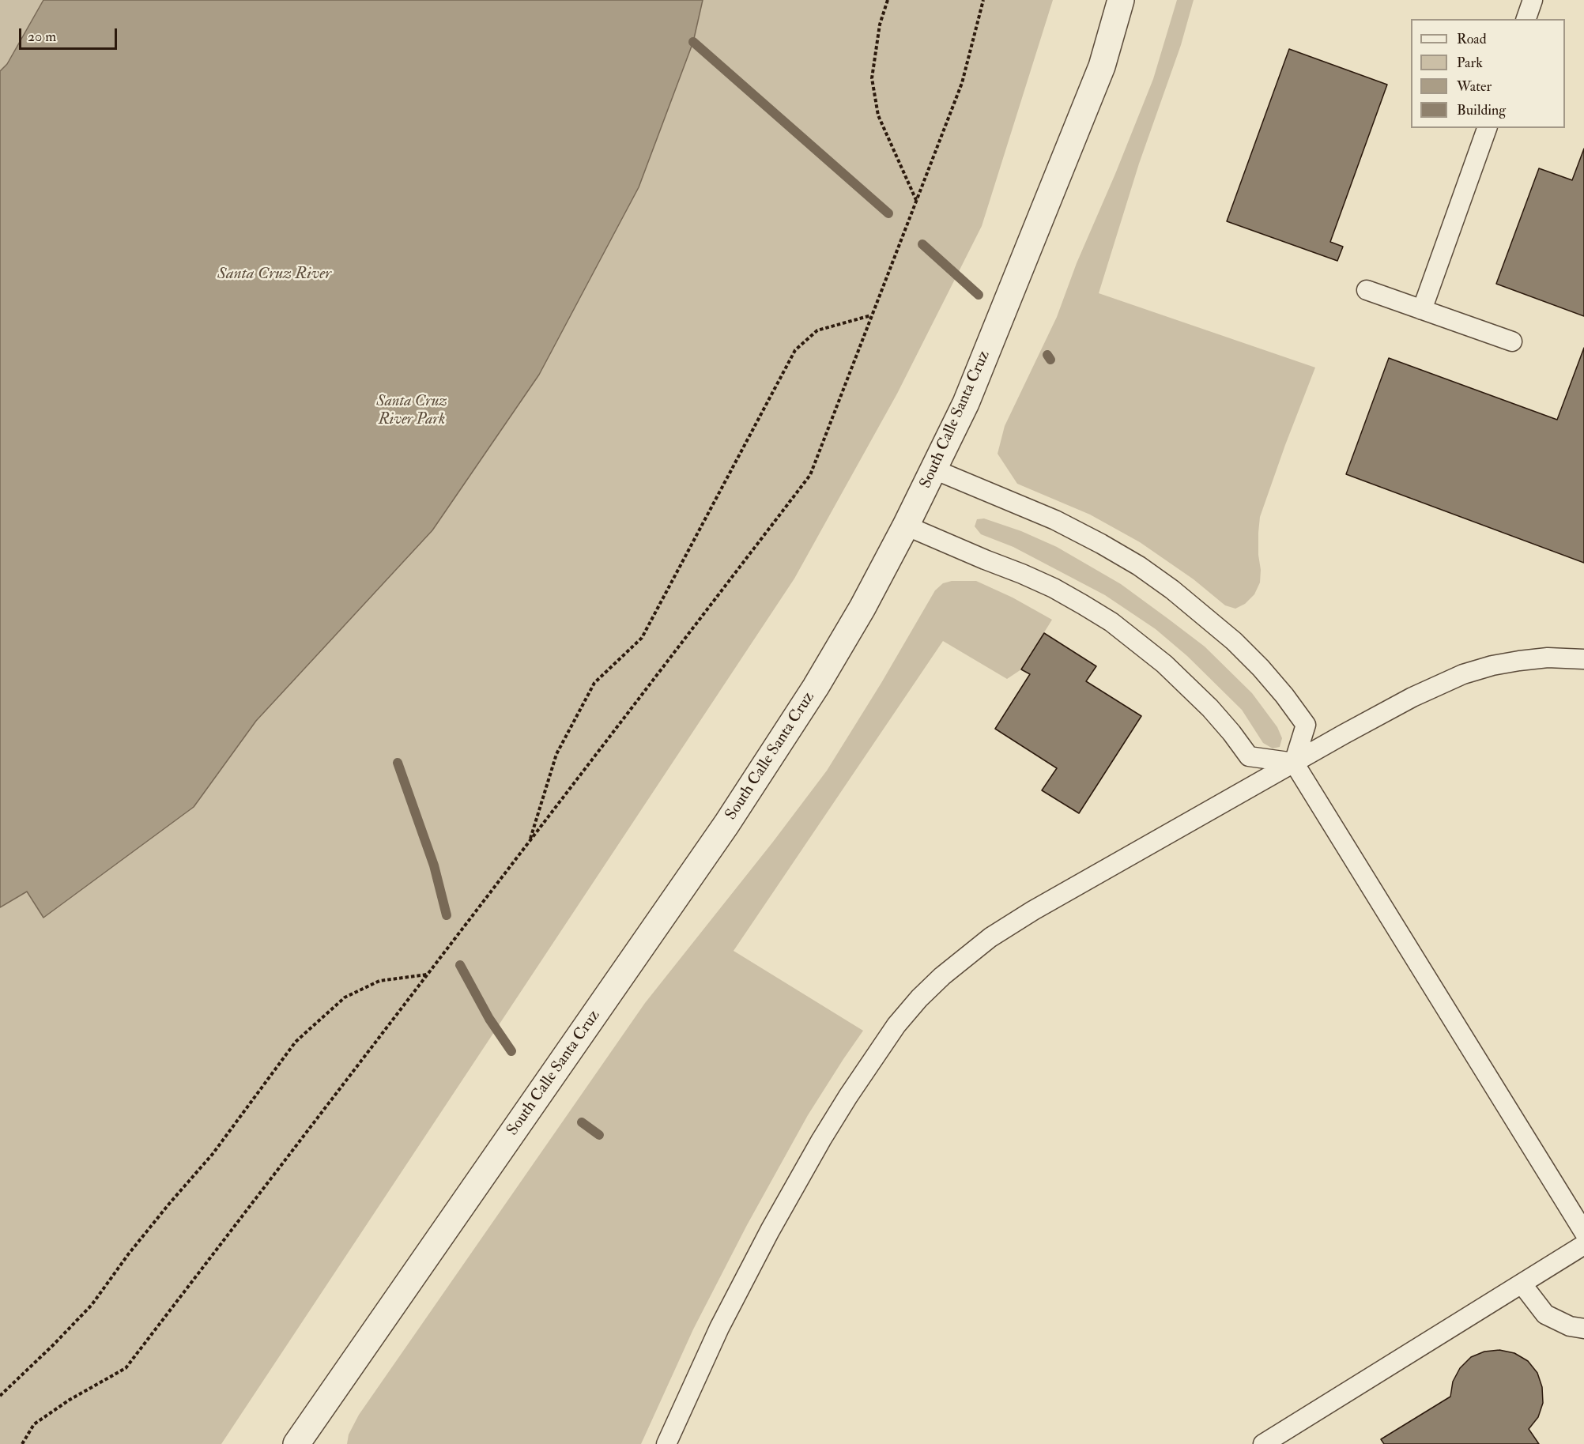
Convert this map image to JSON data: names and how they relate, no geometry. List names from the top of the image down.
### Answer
{
  "streets": {
    "street": ["South Calle Santa Cruz"]
  },
  "water": ["Santa Cruz River"],
  "parks": ["Santa Cruz River Park"],
  "legend": [
    "Road",
    "Park",
    "Water",
    "Building"
  ],
  "scale_bar": "20 m"
}
